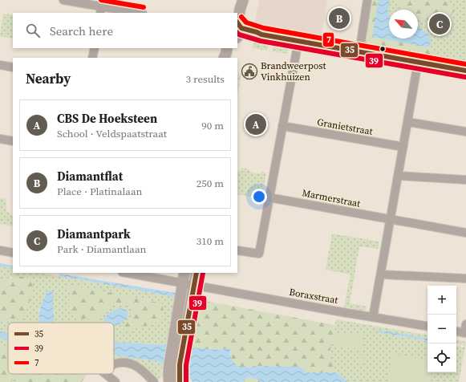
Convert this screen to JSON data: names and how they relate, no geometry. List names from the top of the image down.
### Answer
{
  "streets": {
    "street": ["Granietstraat", "Marmerstraat", "Boraxstraat"]
  },
  "places": {
    "public building": ["Brandweerpost Vinkhuizen"]
  },
  "lines": ["transit line 7", "transit line 35", "transit line 39"],
  "legend": ["35", "39", "7"],
  "north": "top left",
  "page": {
    "pins": ["B", "C", "A"],
    "search": "Search here",
    "heading": ["Nearby", "3 results"],
    "list": [
      {
        "mark": "A",
        "name": "CBS De Hoeksteen",
        "note": "School · Veldspaatstraat",
        "value": "90 m"
      },
      {
        "mark": "B",
        "name": "Diamantflat",
        "note": "Place · Platinalaan",
        "value": "250 m"
      },
      {
        "mark": "C",
        "name": "Diamantpark",
        "note": "Park · Diamantlaan",
        "value": "310 m"
      }
    ],
    "map_buttons": ["+", "−"]
  }
}
